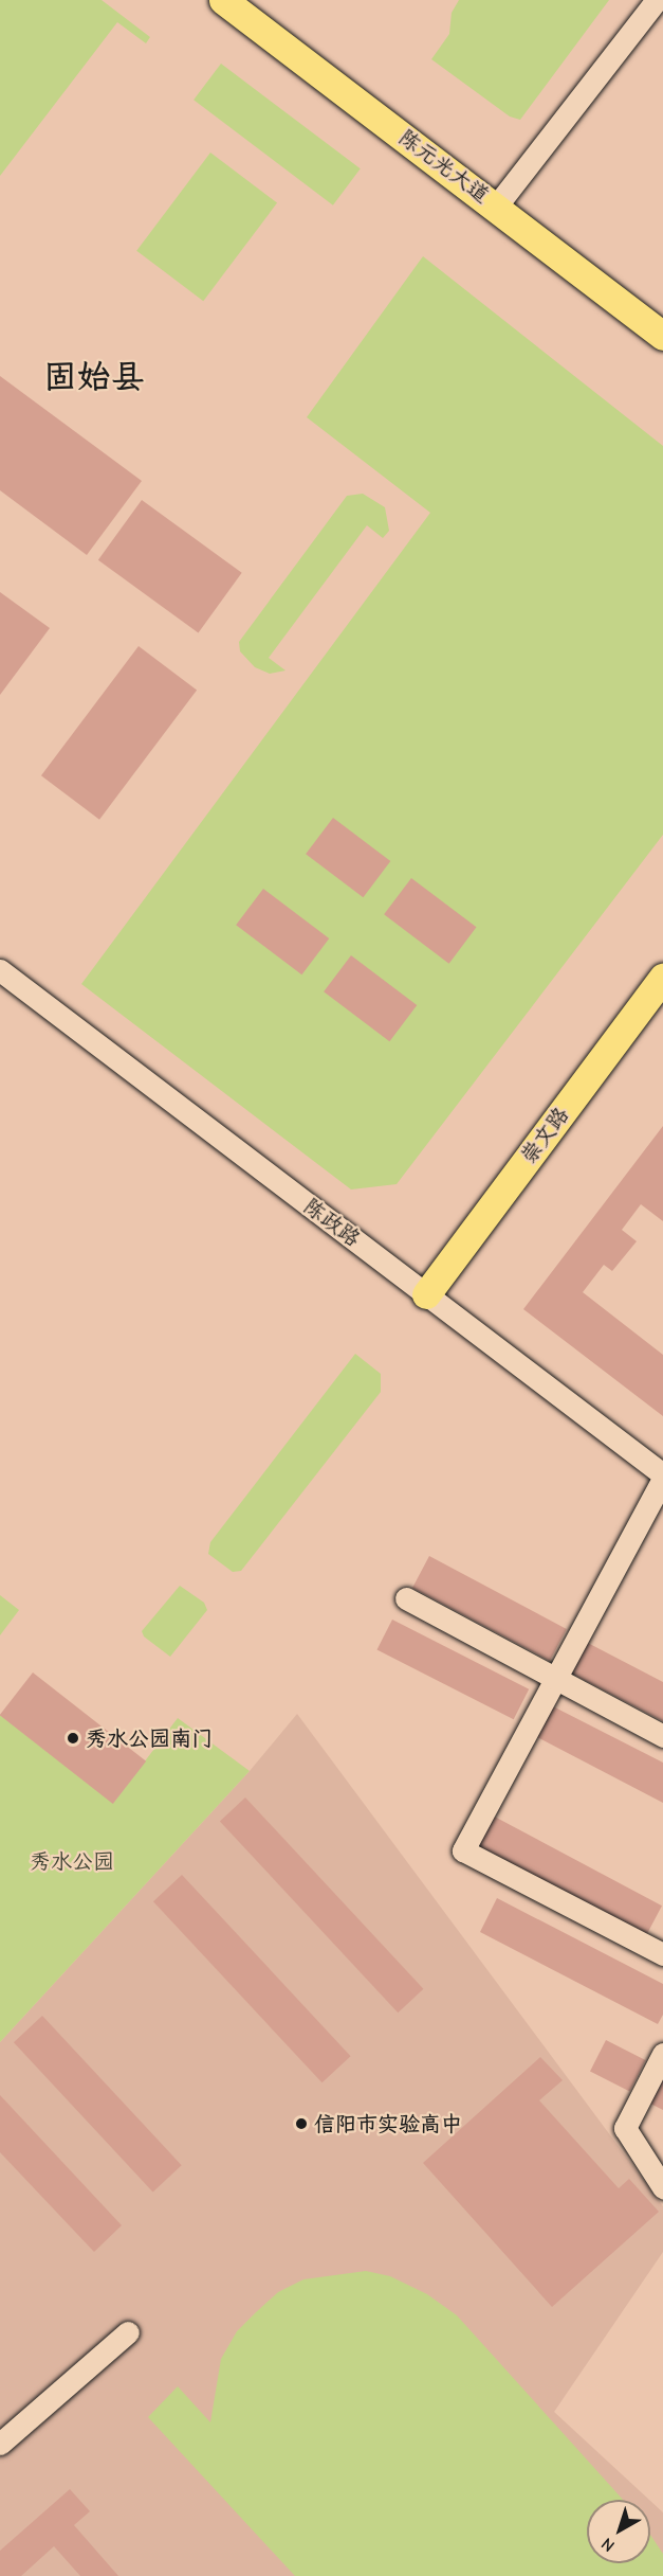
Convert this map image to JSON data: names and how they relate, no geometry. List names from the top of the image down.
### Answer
{
  "streets": {
    "main road": ["陈元光大道", "崇文路"],
    "street": ["陈政路"]
  },
  "crossings": [
    ["崇文路", "陈政路"]
  ],
  "districts": ["固始县"],
  "parks": ["秀水公园"],
  "places": ["秀水公园南门", "信阳市实验高中"],
  "north": "bottom left"
}
